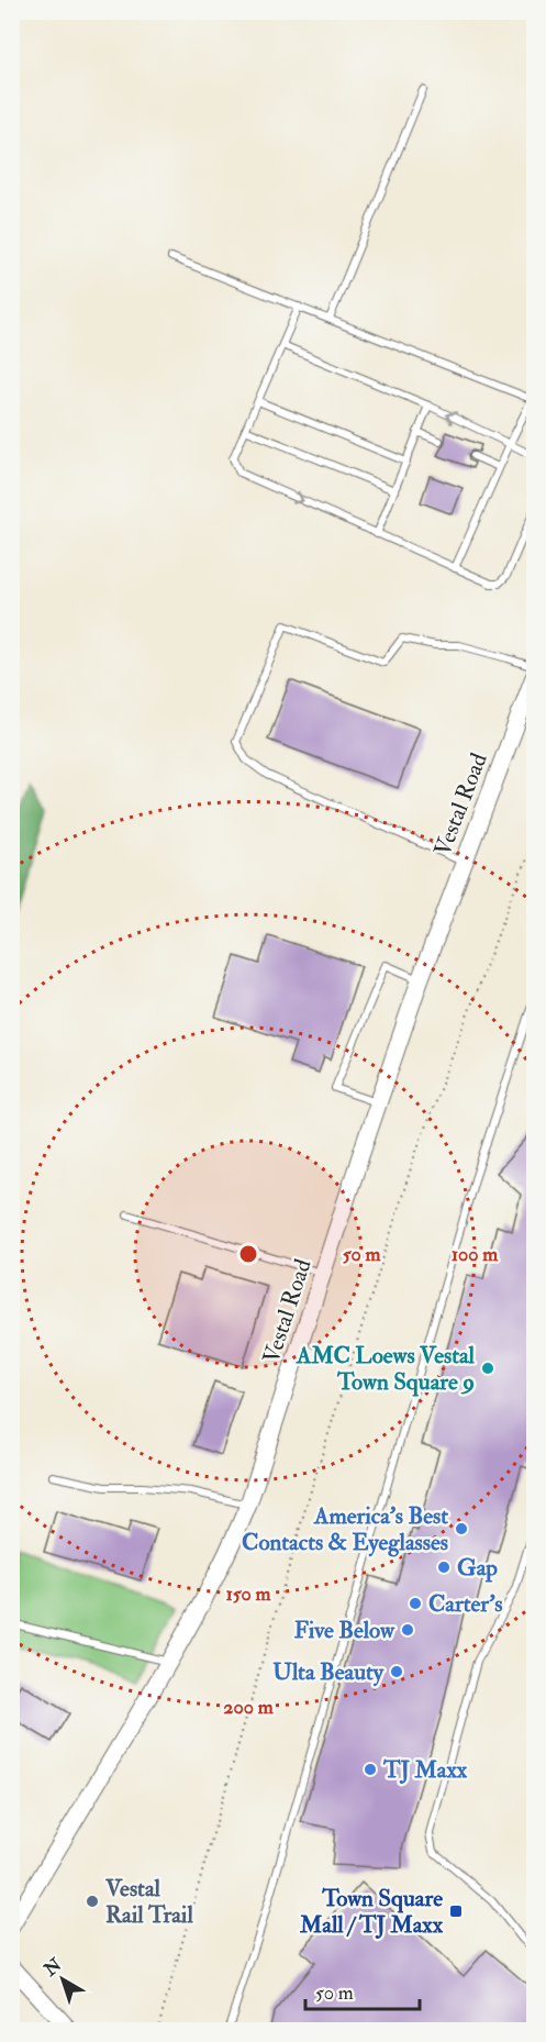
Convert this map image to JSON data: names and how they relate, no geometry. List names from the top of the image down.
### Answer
{
  "streets": {
    "street": ["Vestal Road"]
  },
  "places": {
    "other": [
      "AMC Loews Vestal Town Square 9",
      "America's Best Contacts & Eyeglasses",
      "Gap",
      "Carter's",
      "Five Below",
      "Ulta Beauty",
      "TJ Maxx",
      "Vestal Rail Trail"
    ],
    "transit": ["Town Square Mall / TJ Maxx"]
  },
  "scale_bar": "50 m",
  "north": "top left",
  "rings": [
    "50 m",
    "100 m",
    "150 m",
    "200 m"
  ]
}
